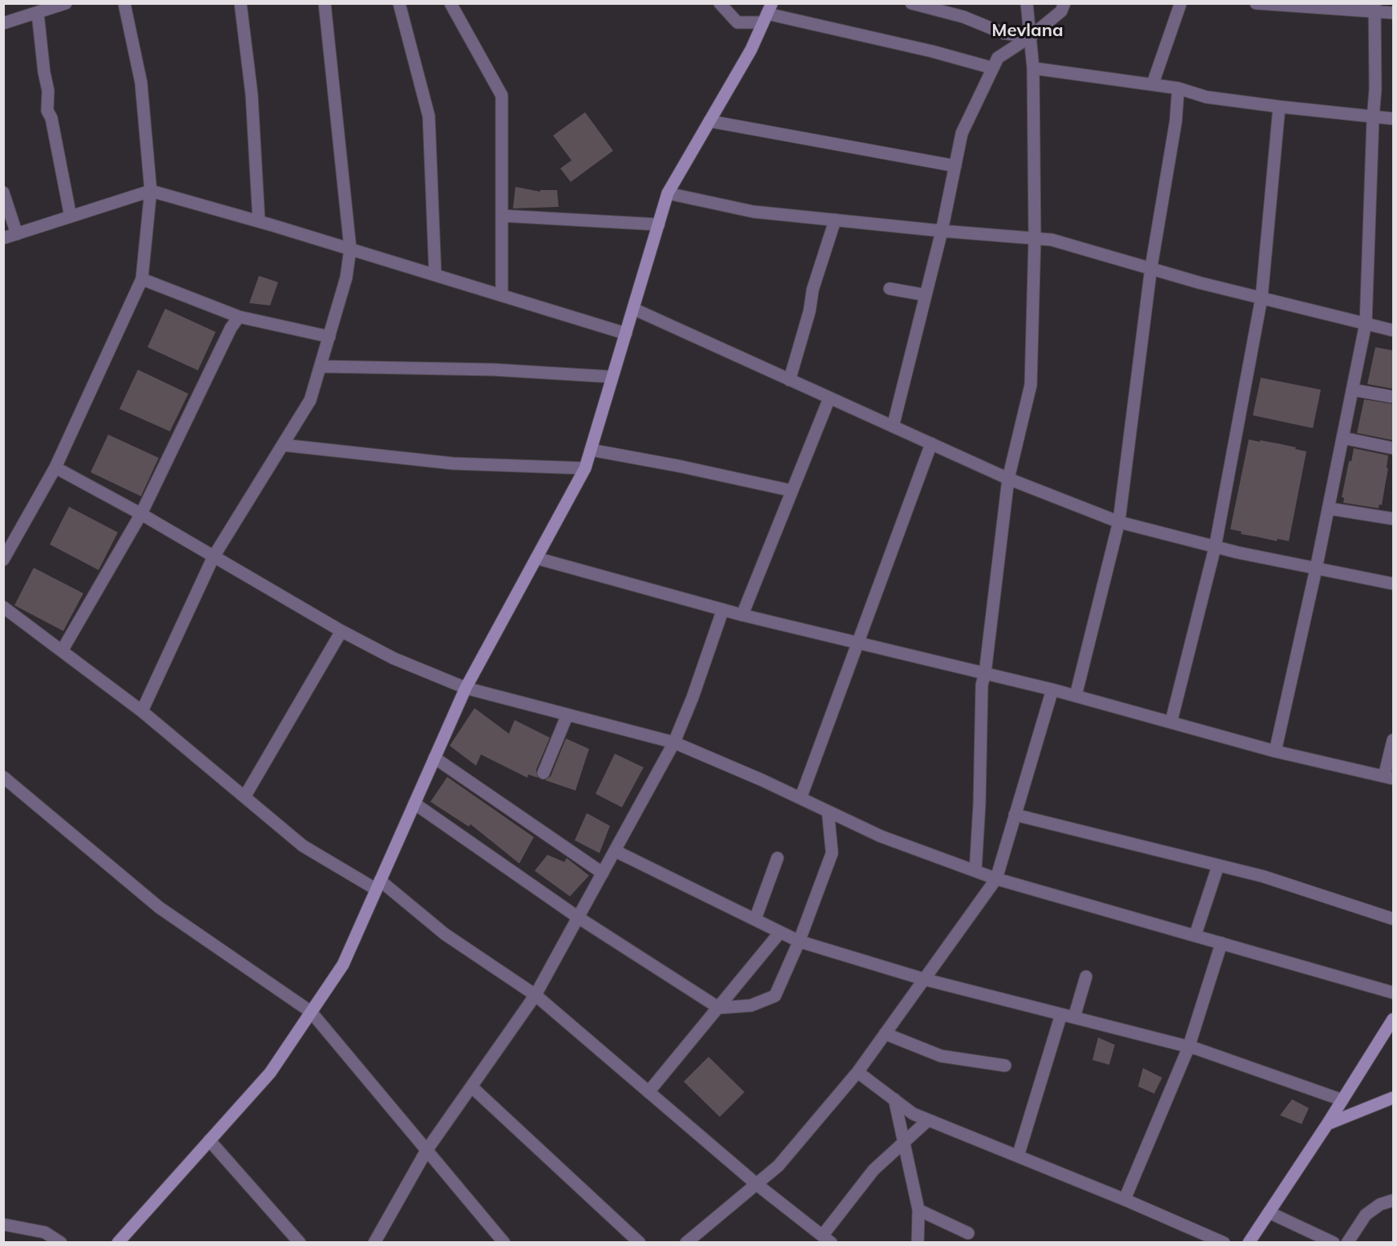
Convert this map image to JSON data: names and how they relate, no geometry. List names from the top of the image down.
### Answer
{
  "districts": ["Mevlana"]
}
